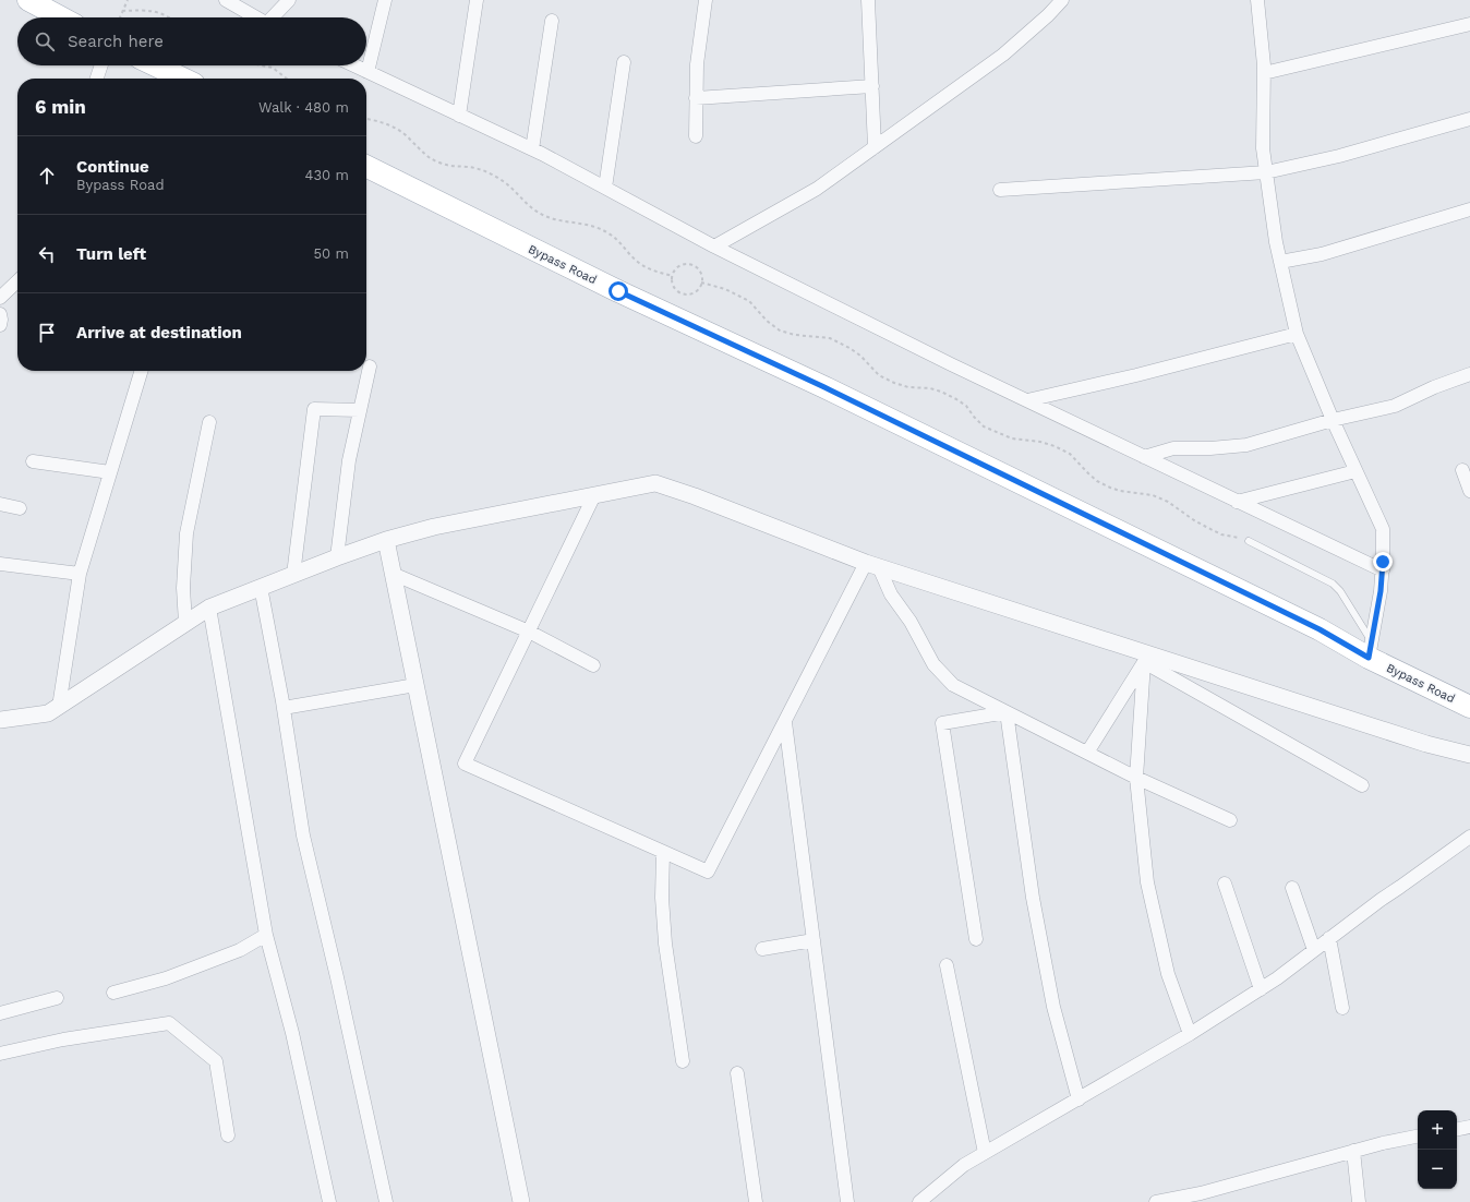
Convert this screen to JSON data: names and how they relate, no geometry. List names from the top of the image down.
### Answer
{
  "streets": {
    "main road": ["Bypass Road"]
  },
  "page": {
    "search": "Search here",
    "heading": ["6 min", "Walk · 480 m"],
    "list": [
      ["Continue", "Bypass Road", "430 m"],
      ["Turn left", "50 m"],
      "Arrive at destination"
    ],
    "map_buttons": ["+", "−"]
  }
}
